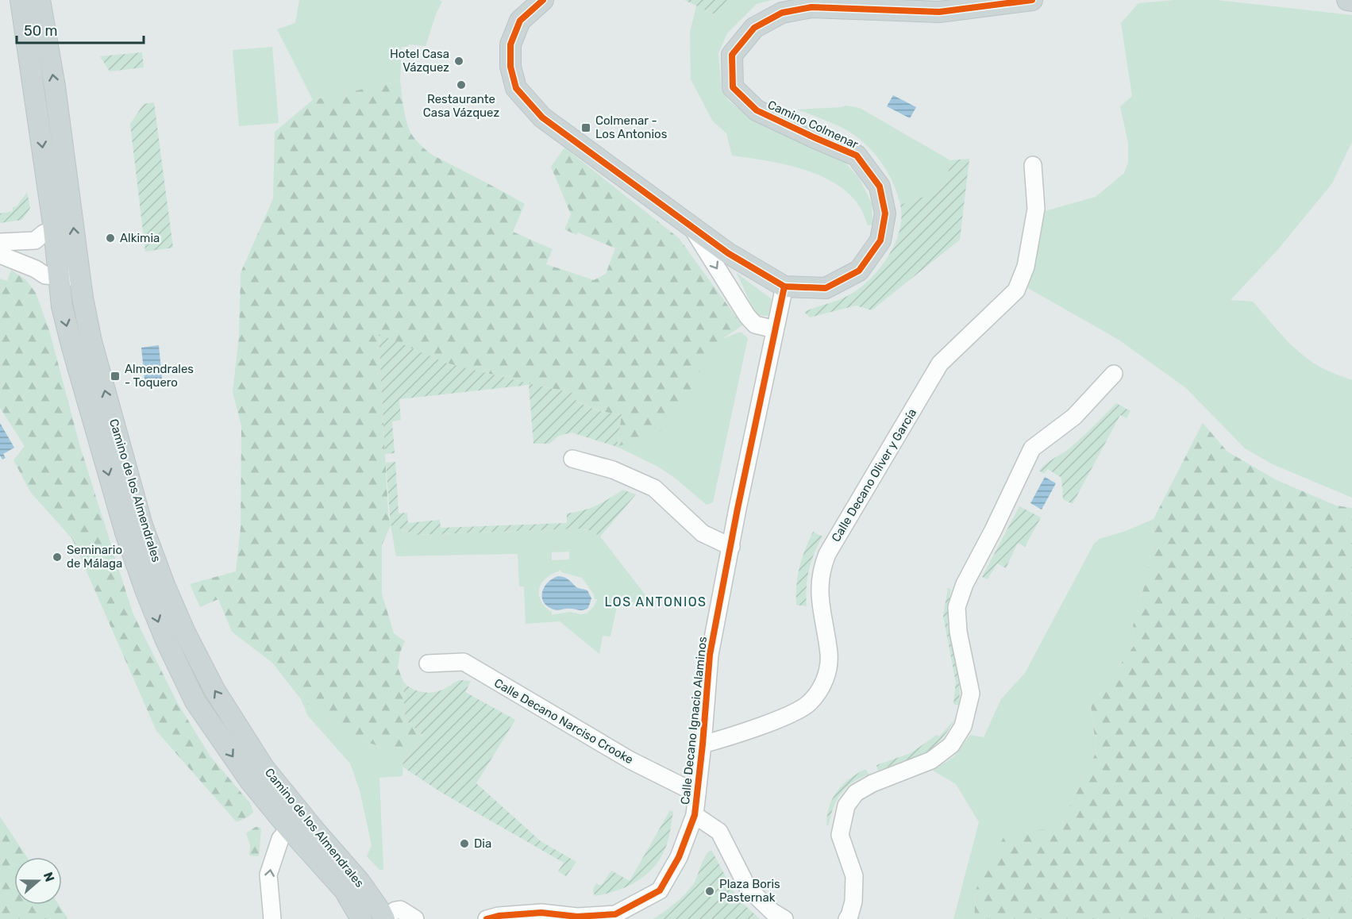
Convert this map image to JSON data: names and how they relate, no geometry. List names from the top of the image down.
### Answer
{
  "streets": {
    "main road": ["Camino Colmenar", "Camino de los Almendrales"],
    "street": ["Calle Decano Oliver y García", "Calle Decano Ignacio Alaminos", "Calle Decano Narciso Crooke"]
  },
  "crossings": [
    ["Camino Colmenar", "Calle Decano Ignacio Alaminos"],
    ["Calle Decano Oliver y García", "Calle Decano Ignacio Alaminos"],
    ["Calle Decano Ignacio Alaminos", "Calle Decano Narciso Crooke"]
  ],
  "districts": ["LOS ANTONIOS"],
  "places": {
    "other": [
      "Hotel Casa Vázquez",
      "Restaurante Casa Vázquez",
      "Alkimia",
      "Seminario de Málaga",
      "Dia",
      "Plaza Boris Pasternak"
    ],
    "transit": ["Colmenar - Los Antonios", "Almendrales - Toquero"]
  },
  "scale_bar": "50 m",
  "north": "right"
}
